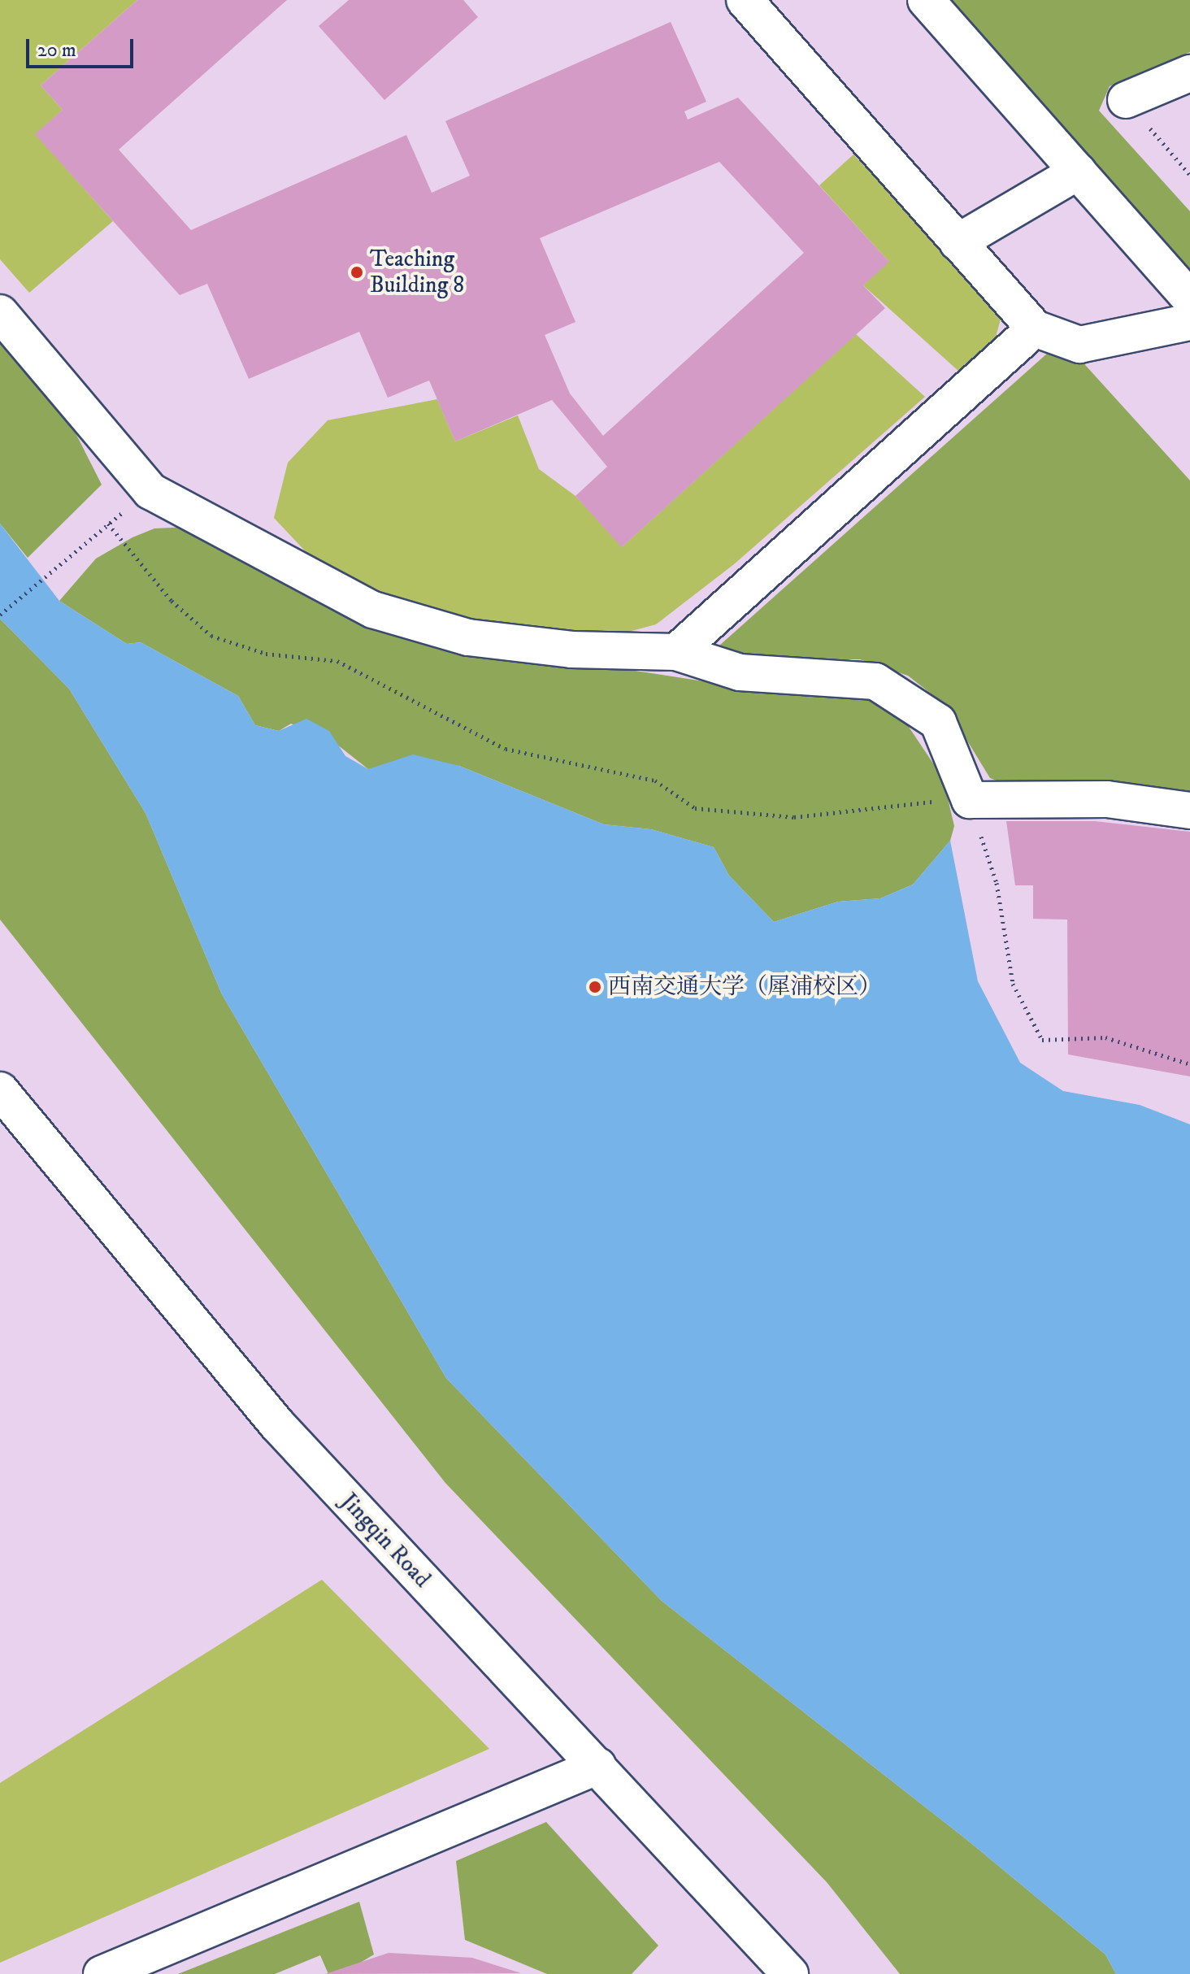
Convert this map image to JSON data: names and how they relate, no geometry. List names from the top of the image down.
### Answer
{
  "streets": {
    "street": ["Jingqin Road"]
  },
  "places": ["Teaching Building 8", "西南交通大学（犀浦校区）"],
  "scale_bar": "20 m"
}
